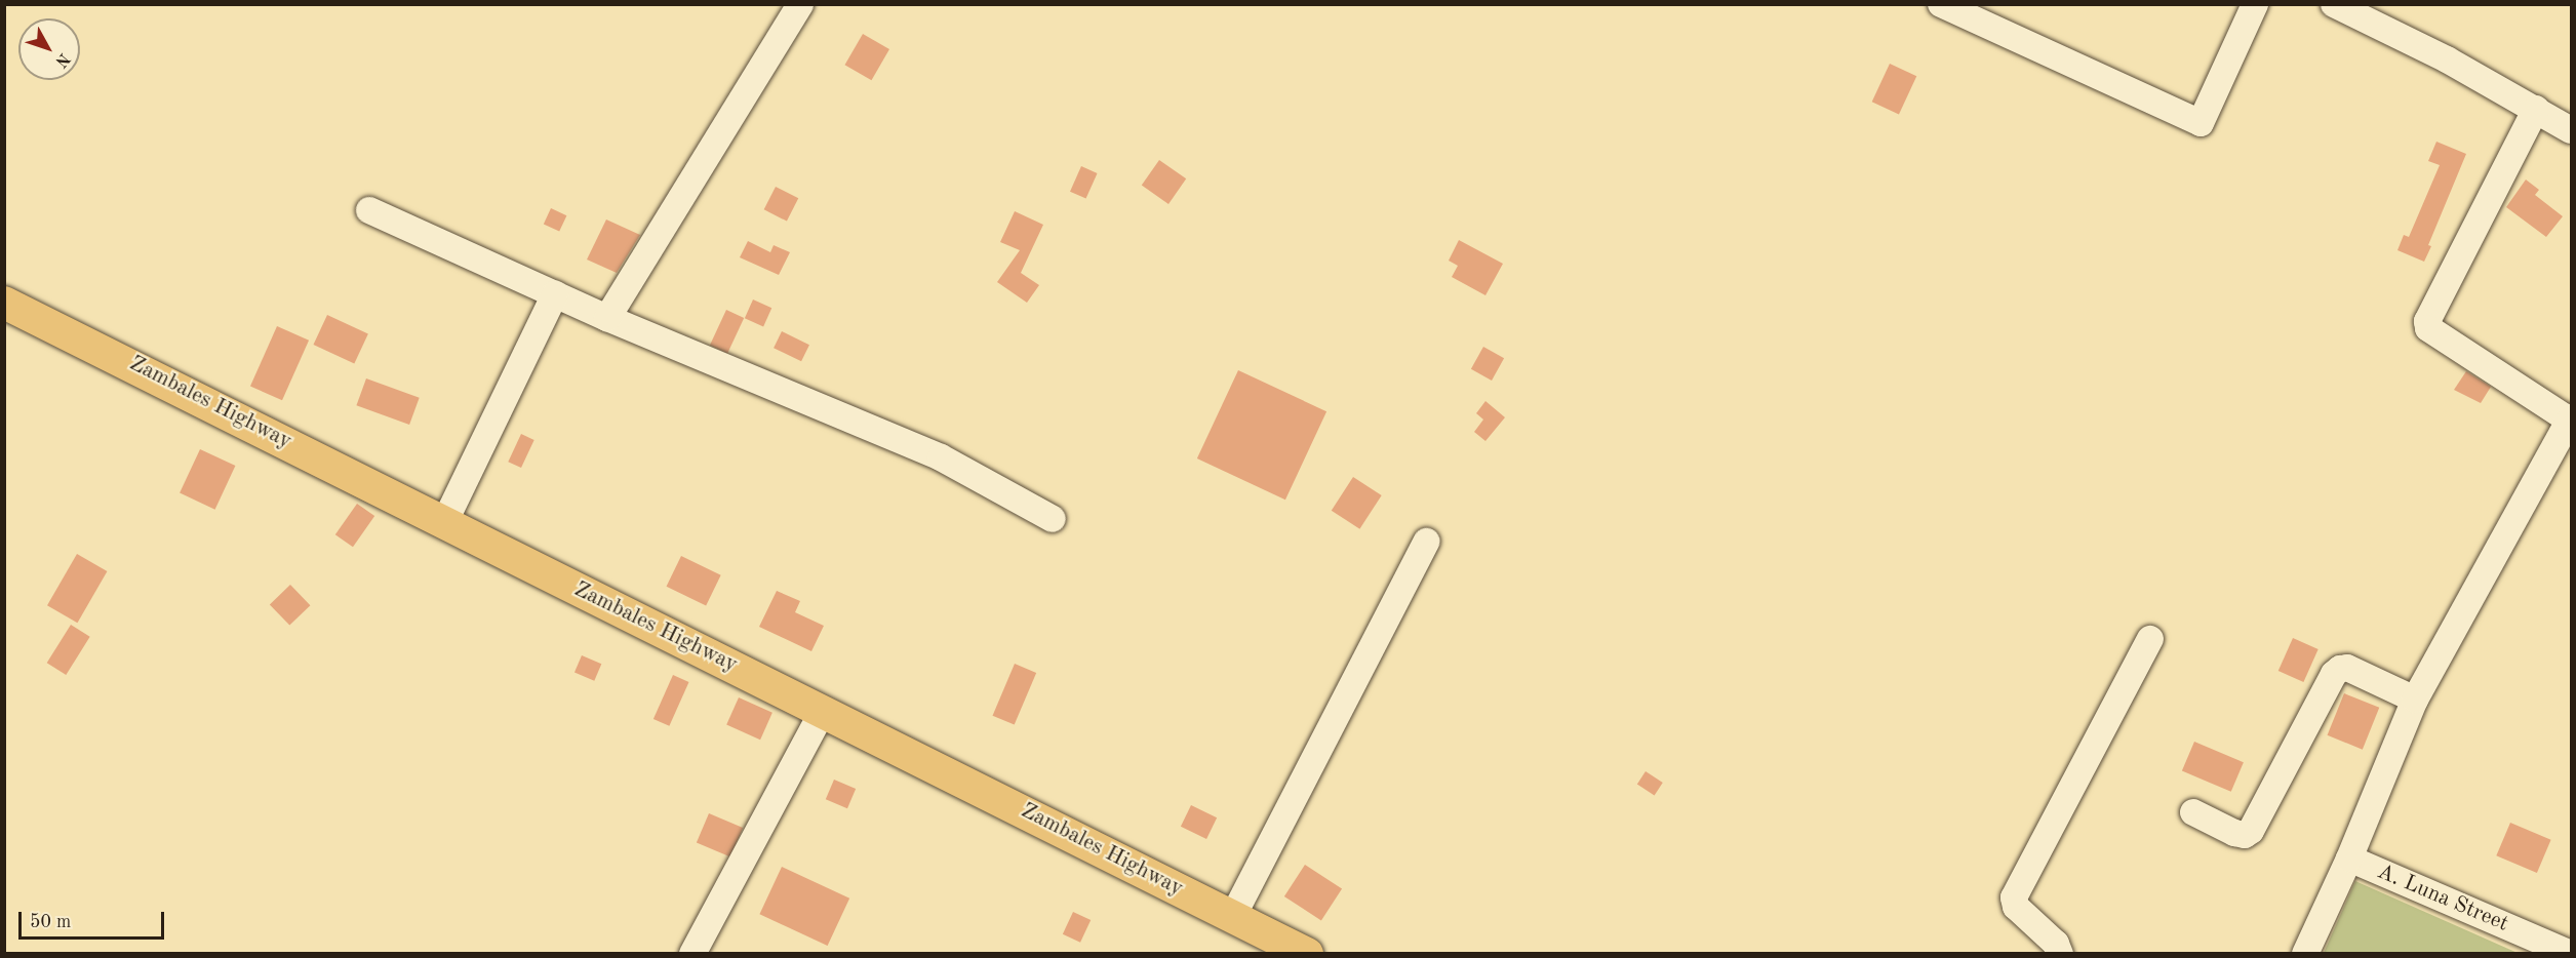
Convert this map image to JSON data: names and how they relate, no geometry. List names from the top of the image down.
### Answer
{
  "streets": {
    "main road": ["Zambales Highway"],
    "street": ["A. Luna Street"]
  },
  "scale_bar": "50 m",
  "north": "bottom right"
}
